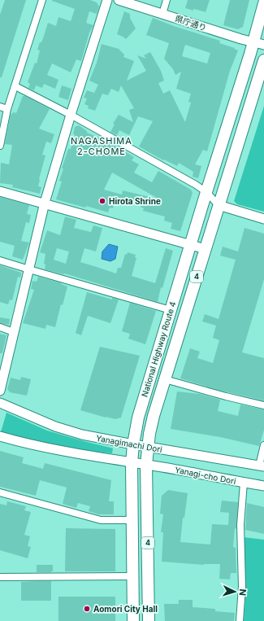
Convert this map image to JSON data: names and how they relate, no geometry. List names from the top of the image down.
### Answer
{
  "streets": {
    "highway": ["4", "National Highway Route 4"],
    "street": ["県庁通り", "Yanagimachi Dori", "Yanagi-cho Dori"]
  },
  "crossings": [
    ["県庁通り", "National Highway Route 4"],
    ["National Highway Route 4", "Yanagimachi Dori"],
    ["National Highway Route 4", "Yanagi-cho Dori"]
  ],
  "districts": ["NAGASHIMA 2-CHOME"],
  "places": ["Hirota Shrine", "Aomori City Hall"],
  "north": "right"
}
